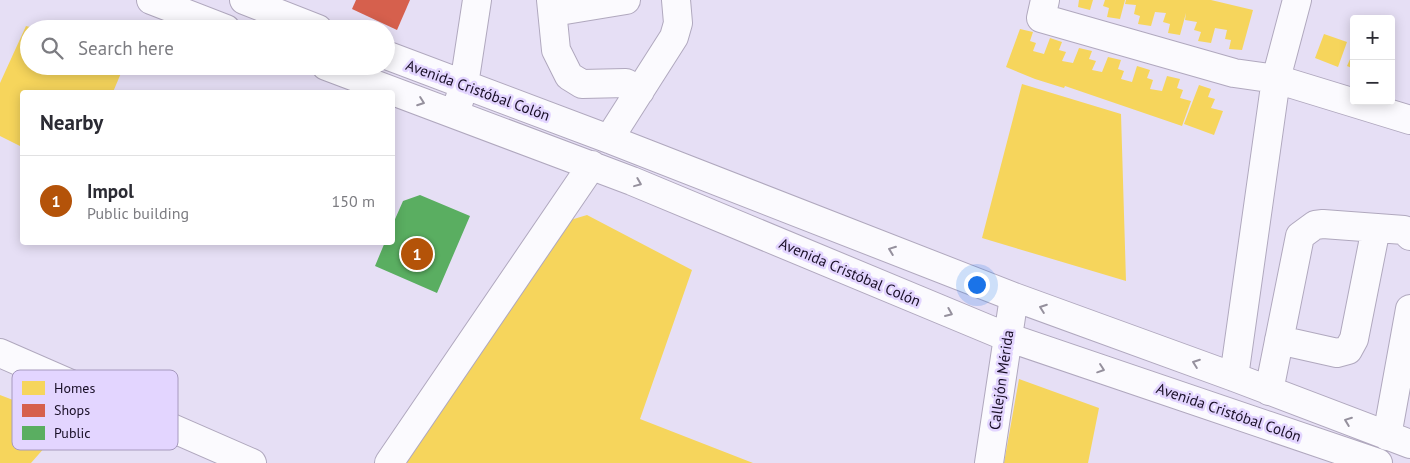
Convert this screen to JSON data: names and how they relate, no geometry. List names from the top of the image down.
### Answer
{
  "streets": {
    "street": ["Avenida Cristóbal Colón", "Callejón Mérida"]
  },
  "crossings": [
    ["Avenida Cristóbal Colón", "Callejón Mérida"]
  ],
  "legend": ["Homes", "Shops", "Public"],
  "page": {
    "map_buttons": ["+", "−"],
    "search": "Search here",
    "heading": "Nearby",
    "list": [
      {
        "mark": "1",
        "name": "Impol",
        "note": "Public building",
        "value": "150 m"
      }
    ],
    "pins": "1"
  }
}
